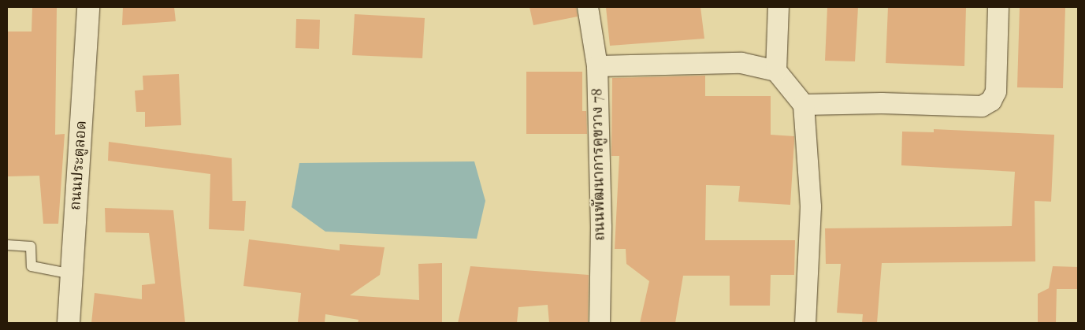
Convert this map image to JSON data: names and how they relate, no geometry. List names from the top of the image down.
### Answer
{
  "streets": {
    "street": ["ถนนพัฒนาการคูขวาง 78", "ถนนประตูลอด"]
  }
}
